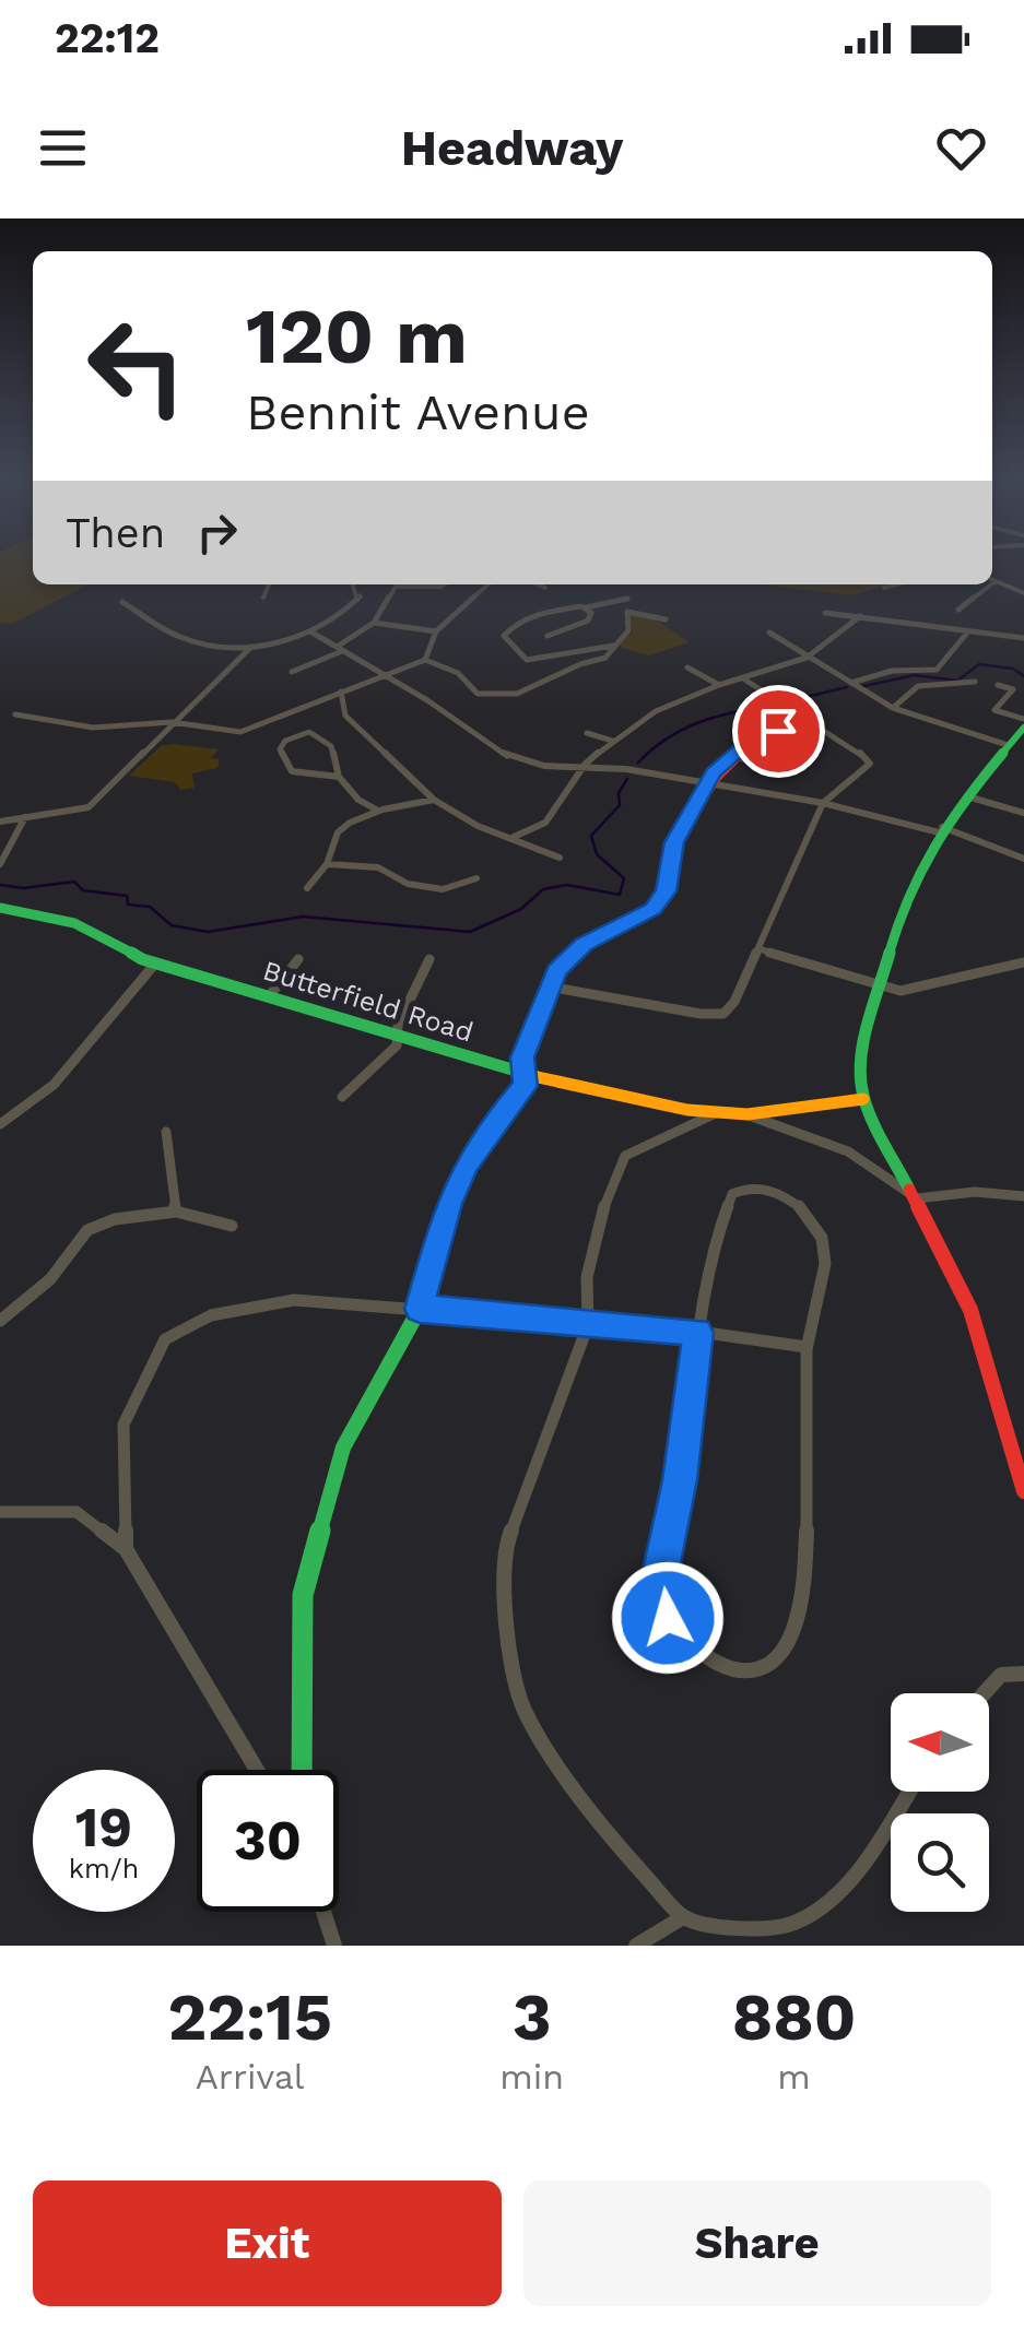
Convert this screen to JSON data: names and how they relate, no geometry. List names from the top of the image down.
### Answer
{
  "streets": {
    "street": ["Butterfield Road"]
  },
  "north": "left",
  "page": {
    "status": "22:12",
    "header": "Headway",
    "turn": ["120 m", "Bennit Avenue"],
    "then": "Then",
    "speed": "19 km/h",
    "limit": "30",
    "eta": [
      "22:15",
      "Arrival",
      "3",
      "min",
      "880",
      "m"
    ],
    "buttons": ["Exit", "Share"]
  }
}
